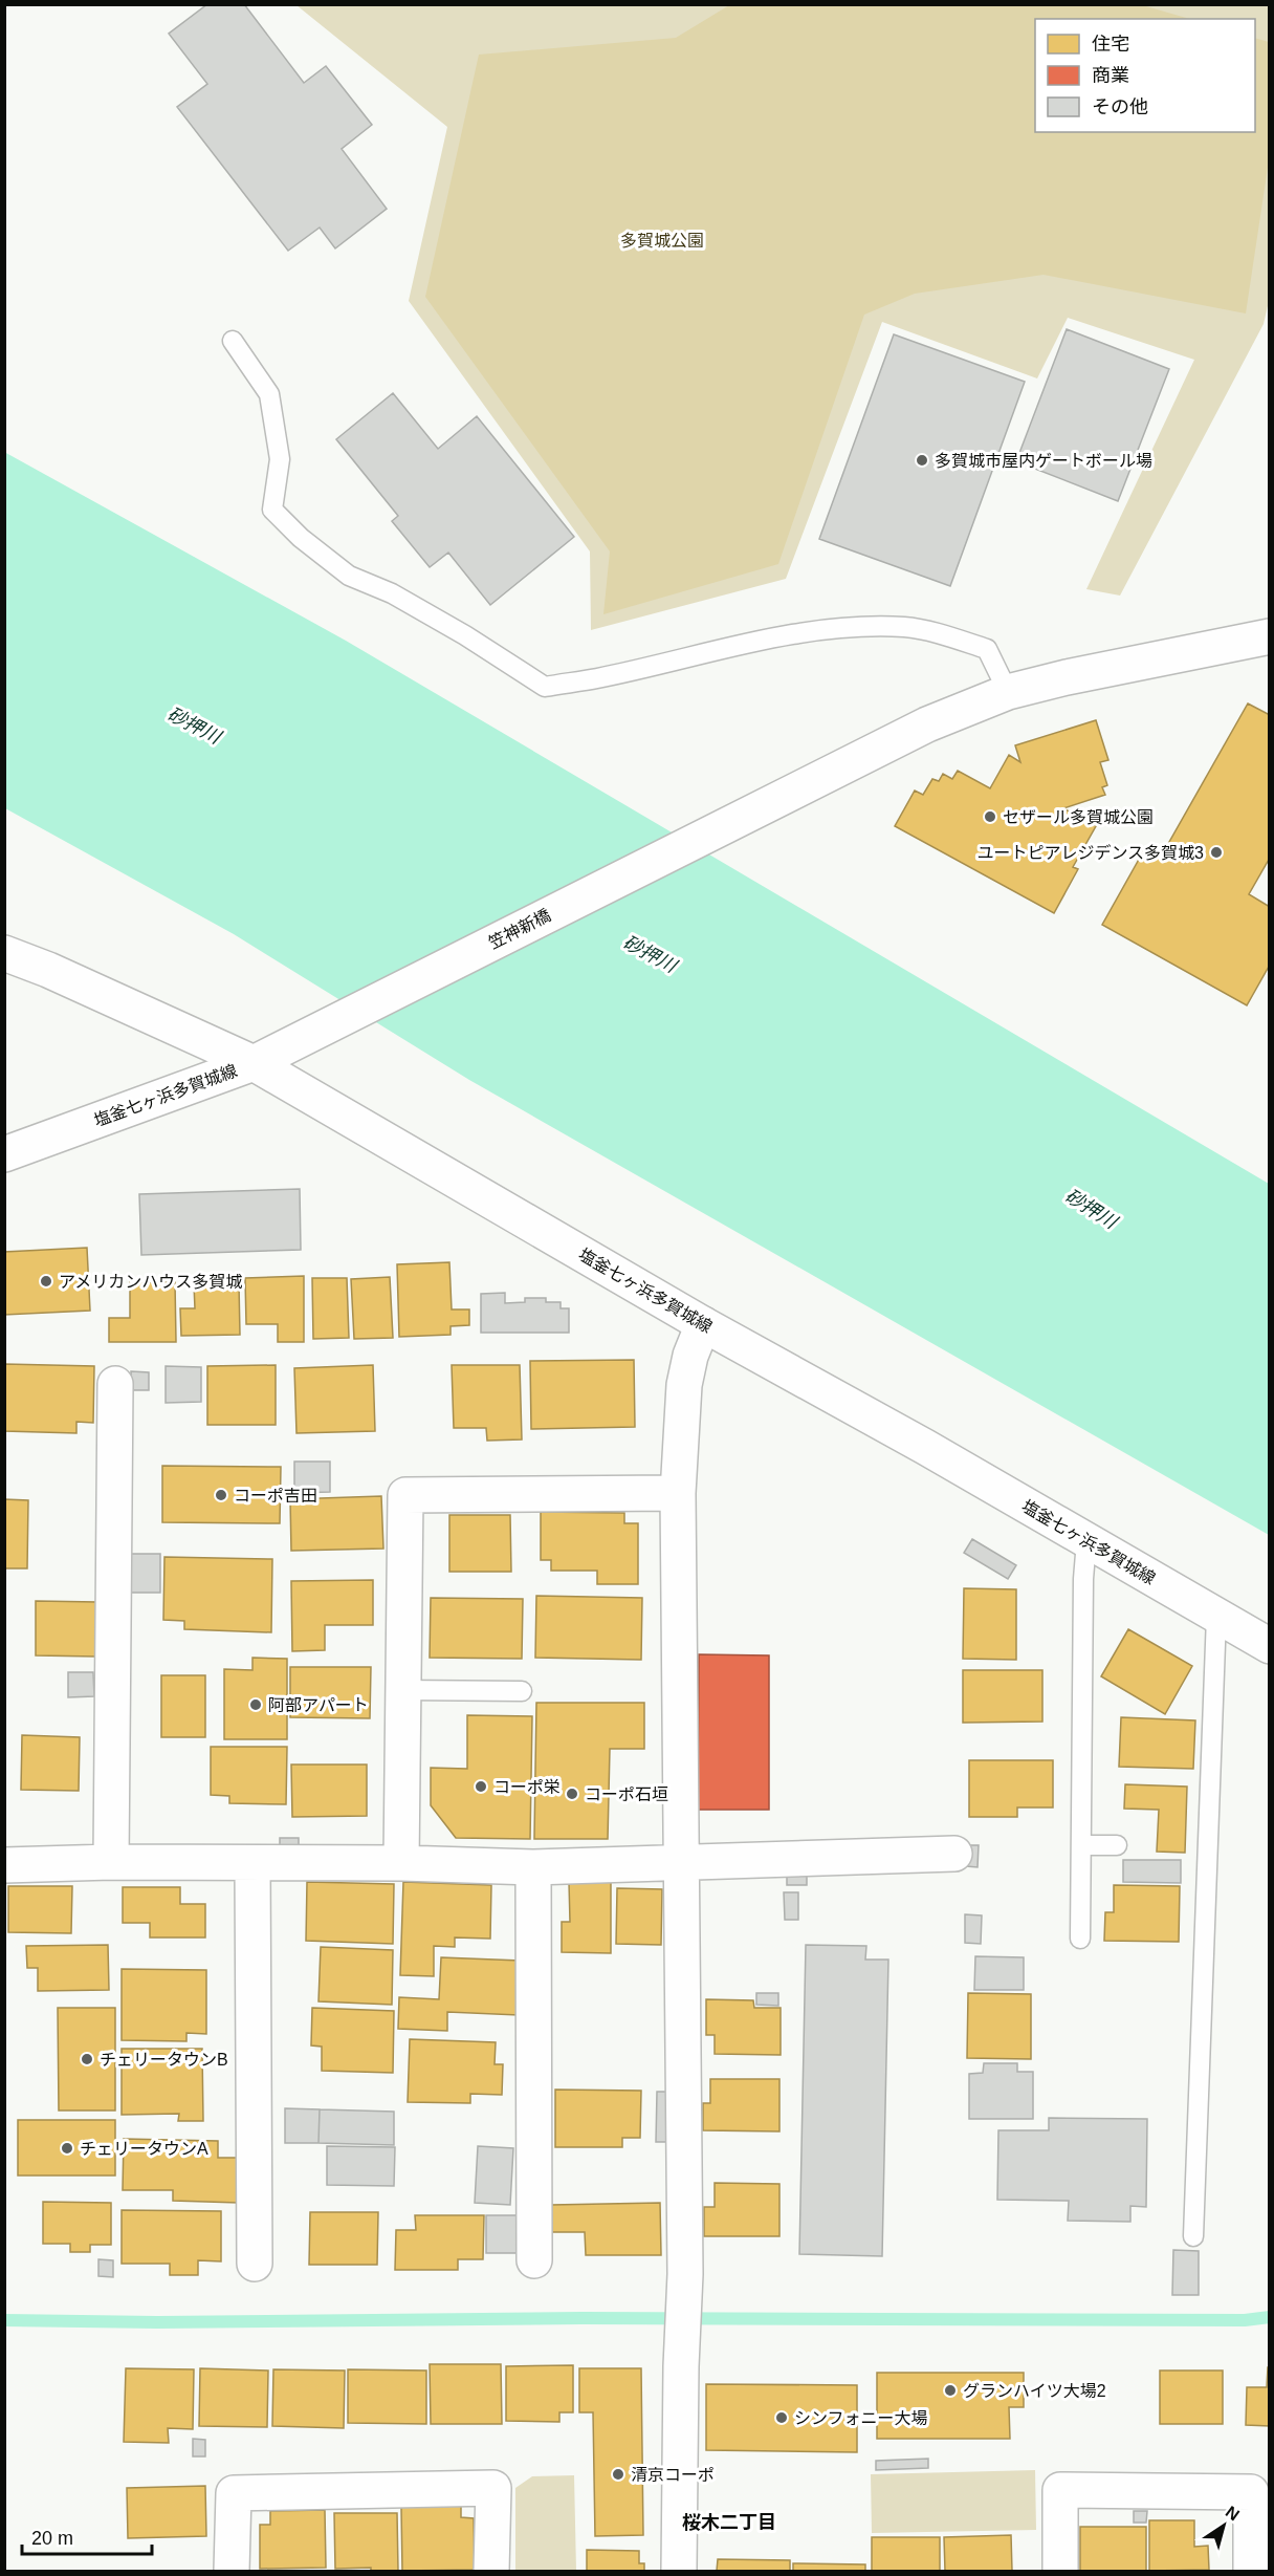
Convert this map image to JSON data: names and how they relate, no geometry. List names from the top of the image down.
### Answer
{
  "streets": {
    "street": ["笠神新橋", "塩釜七ヶ浜多賀城線"]
  },
  "crossings": [
    ["笠神新橋", "塩釜七ヶ浜多賀城線"]
  ],
  "districts": ["桜木二丁目"],
  "water": ["砂押川"],
  "parks": ["多賀城公園"],
  "places": [
    "多賀城市屋内ゲートボール場",
    "セザール多賀城公園",
    "ユートピアレジデンス多賀城3",
    "アメリカンハウス多賀城",
    "コーポ吉田",
    "阿部アパート",
    "コーポ栄",
    "コーポ石垣",
    "チェリータウンB",
    "チェリータウンA",
    "グランハイツ大場2",
    "シンフォニー大場",
    "清京コーポ"
  ],
  "legend": ["住宅", "商業", "その他"],
  "scale_bar": "20 m",
  "north": "top right"
}
